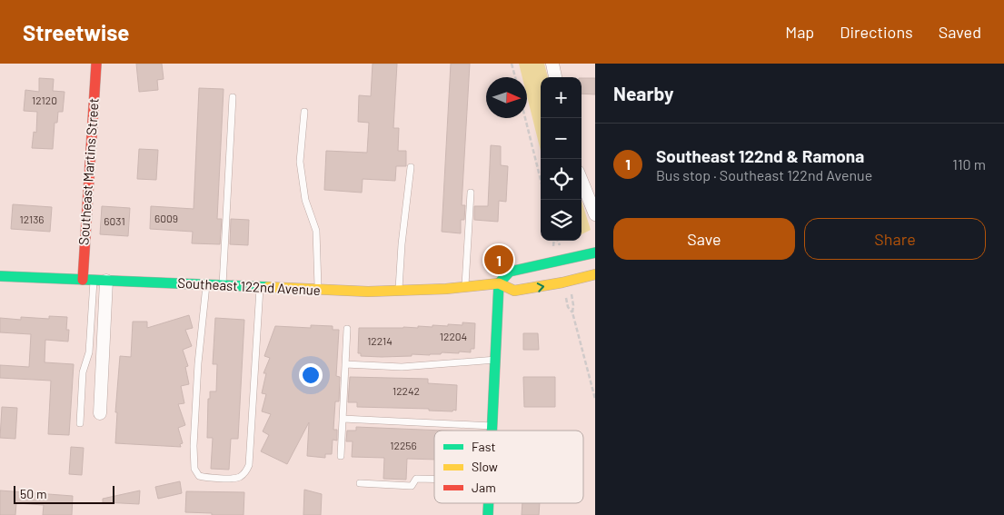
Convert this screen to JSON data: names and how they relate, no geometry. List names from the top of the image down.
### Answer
{
  "streets": {
    "main road": ["Southeast Martins Street", "Southeast 122nd Avenue"]
  },
  "crossings": [
    ["Southeast Martins Street", "Southeast 122nd Avenue"]
  ],
  "house_numbers": [
    "12120",
    "6009",
    "12136",
    "6031",
    "12204",
    "12214",
    "12242",
    "12256"
  ],
  "legend": ["Fast", "Slow", "Jam"],
  "scale_bar": "50 m",
  "north": "right",
  "page": {
    "header": "Streetwise",
    "nav": ["Map", "Directions", "Saved"],
    "heading": "Nearby",
    "map_buttons": ["+", "−"],
    "list": [
      {
        "mark": "1",
        "name": "Southeast 122nd & Ramona",
        "note": "Bus stop · Southeast 122nd Avenue",
        "value": "110 m"
      }
    ],
    "buttons": ["Save", "Share"],
    "pins": "1",
    "scale": "50 m"
  }
}
